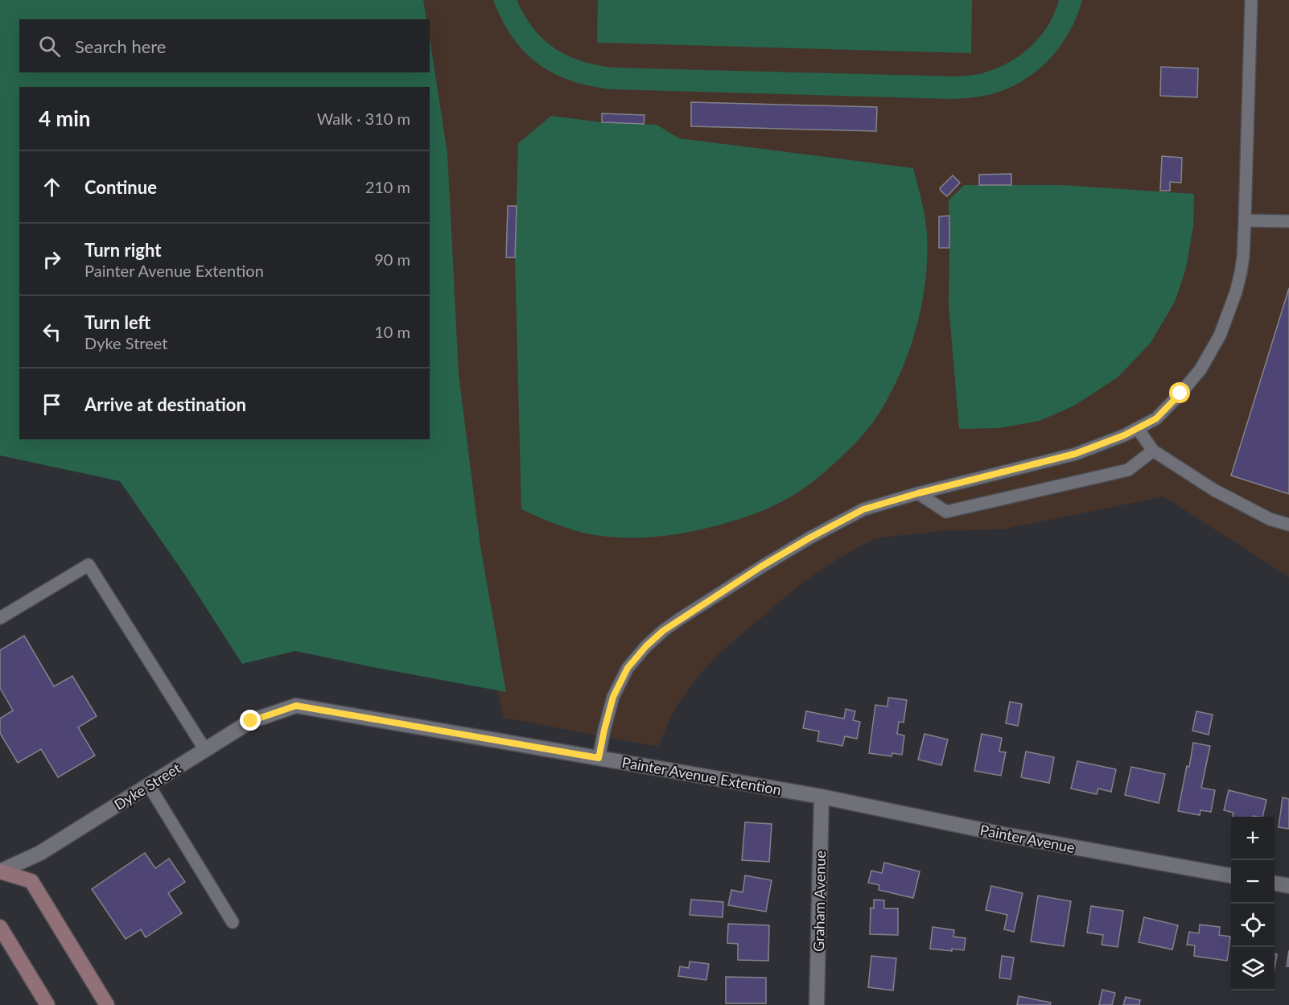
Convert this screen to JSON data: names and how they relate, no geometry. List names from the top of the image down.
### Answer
{
  "streets": {
    "street": [
      "Painter Avenue Extention",
      "Dyke Street",
      "Painter Avenue",
      "Graham Avenue"
    ]
  },
  "crossings": [
    ["Painter Avenue Extention", "Dyke Street"],
    ["Painter Avenue Extention", "Painter Avenue"],
    ["Painter Avenue Extention", "Graham Avenue"],
    ["Painter Avenue", "Graham Avenue"]
  ],
  "page": {
    "search": "Search here",
    "heading": ["4 min", "Walk · 310 m"],
    "list": [
      ["Continue", "210 m"],
      ["Turn right", "Painter Avenue Extention", "90 m"],
      ["Turn left", "Dyke Street", "10 m"],
      "Arrive at destination"
    ],
    "map_buttons": ["+", "−"]
  }
}
